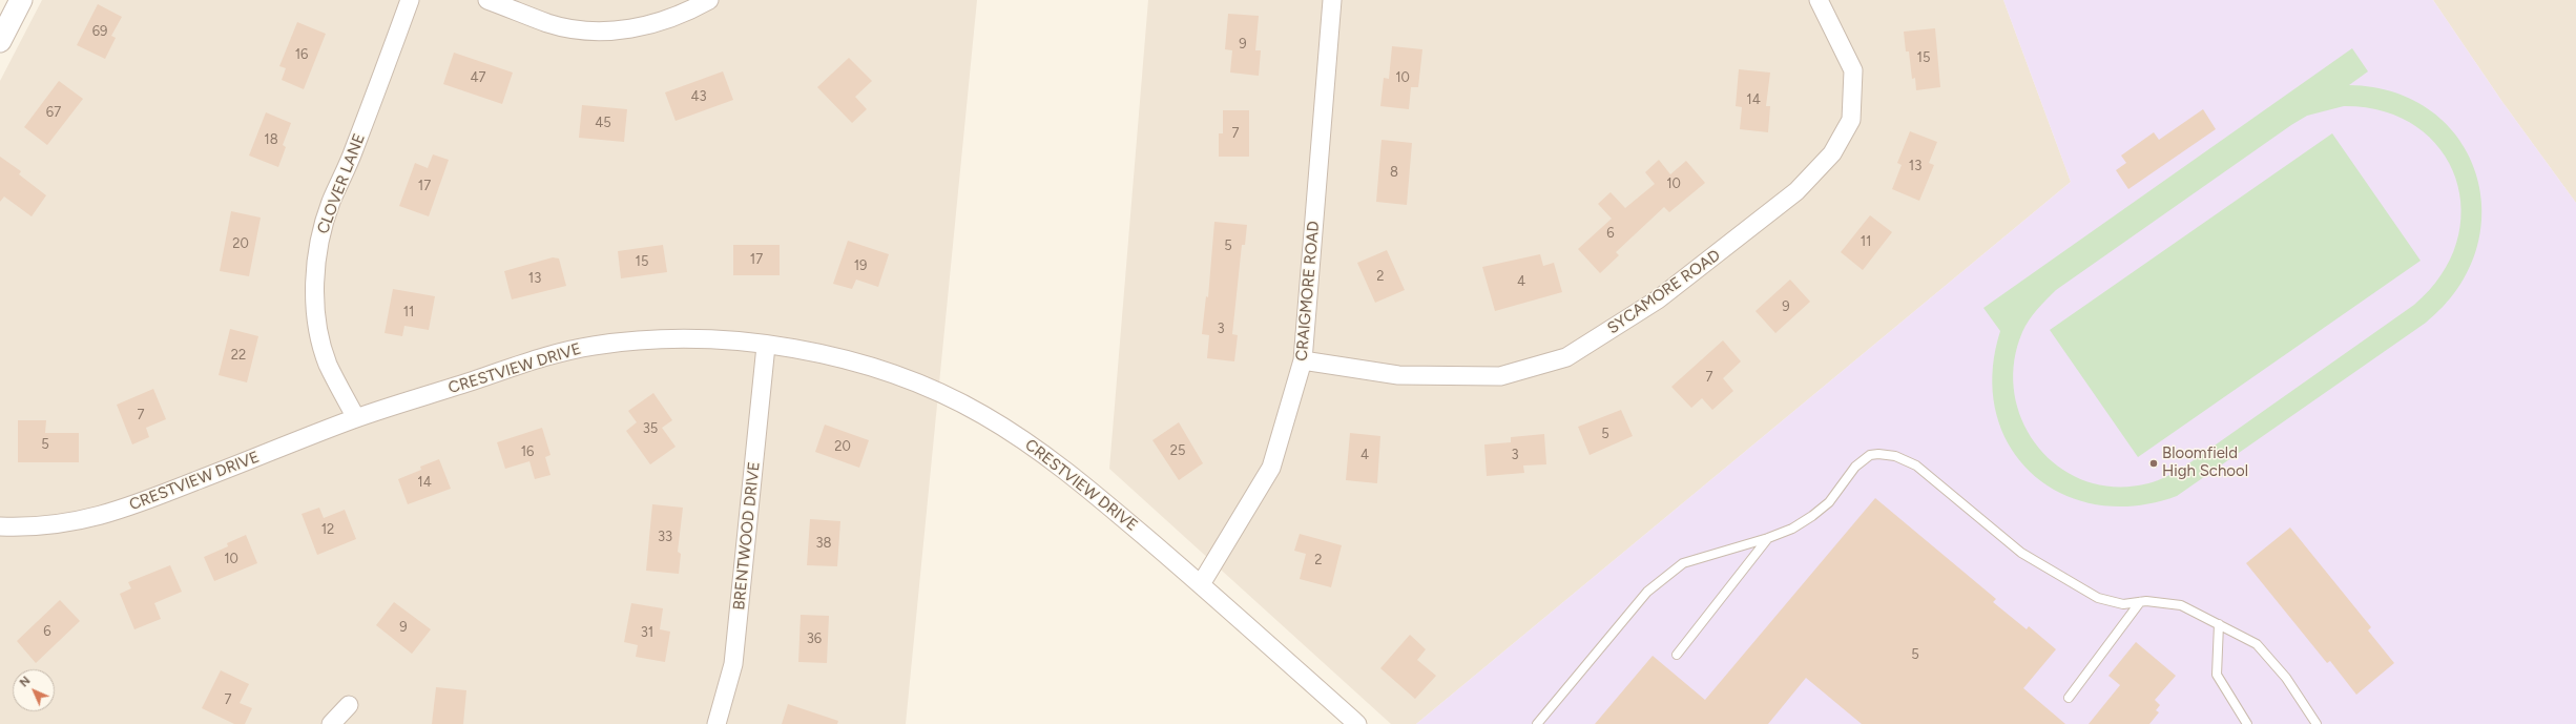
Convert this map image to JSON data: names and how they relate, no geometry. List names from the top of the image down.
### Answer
{
  "streets": {
    "street": [
      "CLOVER LANE",
      "CRAIGMORE ROAD",
      "SYCAMORE ROAD",
      "CRESTVIEW DRIVE",
      "BRENTWOOD DRIVE"
    ]
  },
  "crossings": [
    ["CLOVER LANE", "CRESTVIEW DRIVE"],
    ["CRAIGMORE ROAD", "SYCAMORE ROAD"],
    ["CRAIGMORE ROAD", "CRESTVIEW DRIVE"],
    ["CRESTVIEW DRIVE", "BRENTWOOD DRIVE"]
  ],
  "places": ["Bloomfield High School"],
  "house_numbers": [
    "69",
    "9",
    "16",
    "15",
    "47",
    "10",
    "43",
    "14",
    "67",
    "45",
    "7",
    "18",
    "13",
    "8",
    "10",
    "17",
    "6",
    "11",
    "20",
    "5",
    "17",
    "15",
    "19",
    "2",
    "13",
    "4",
    "9",
    "11",
    "3",
    "22",
    "7",
    "7",
    "35",
    "5",
    "5",
    "20",
    "25",
    "16",
    "4",
    "3",
    "14",
    "12",
    "33",
    "38",
    "10",
    "2",
    "9",
    "6",
    "31",
    "36",
    "5",
    "7"
  ],
  "north": "top left"
}
